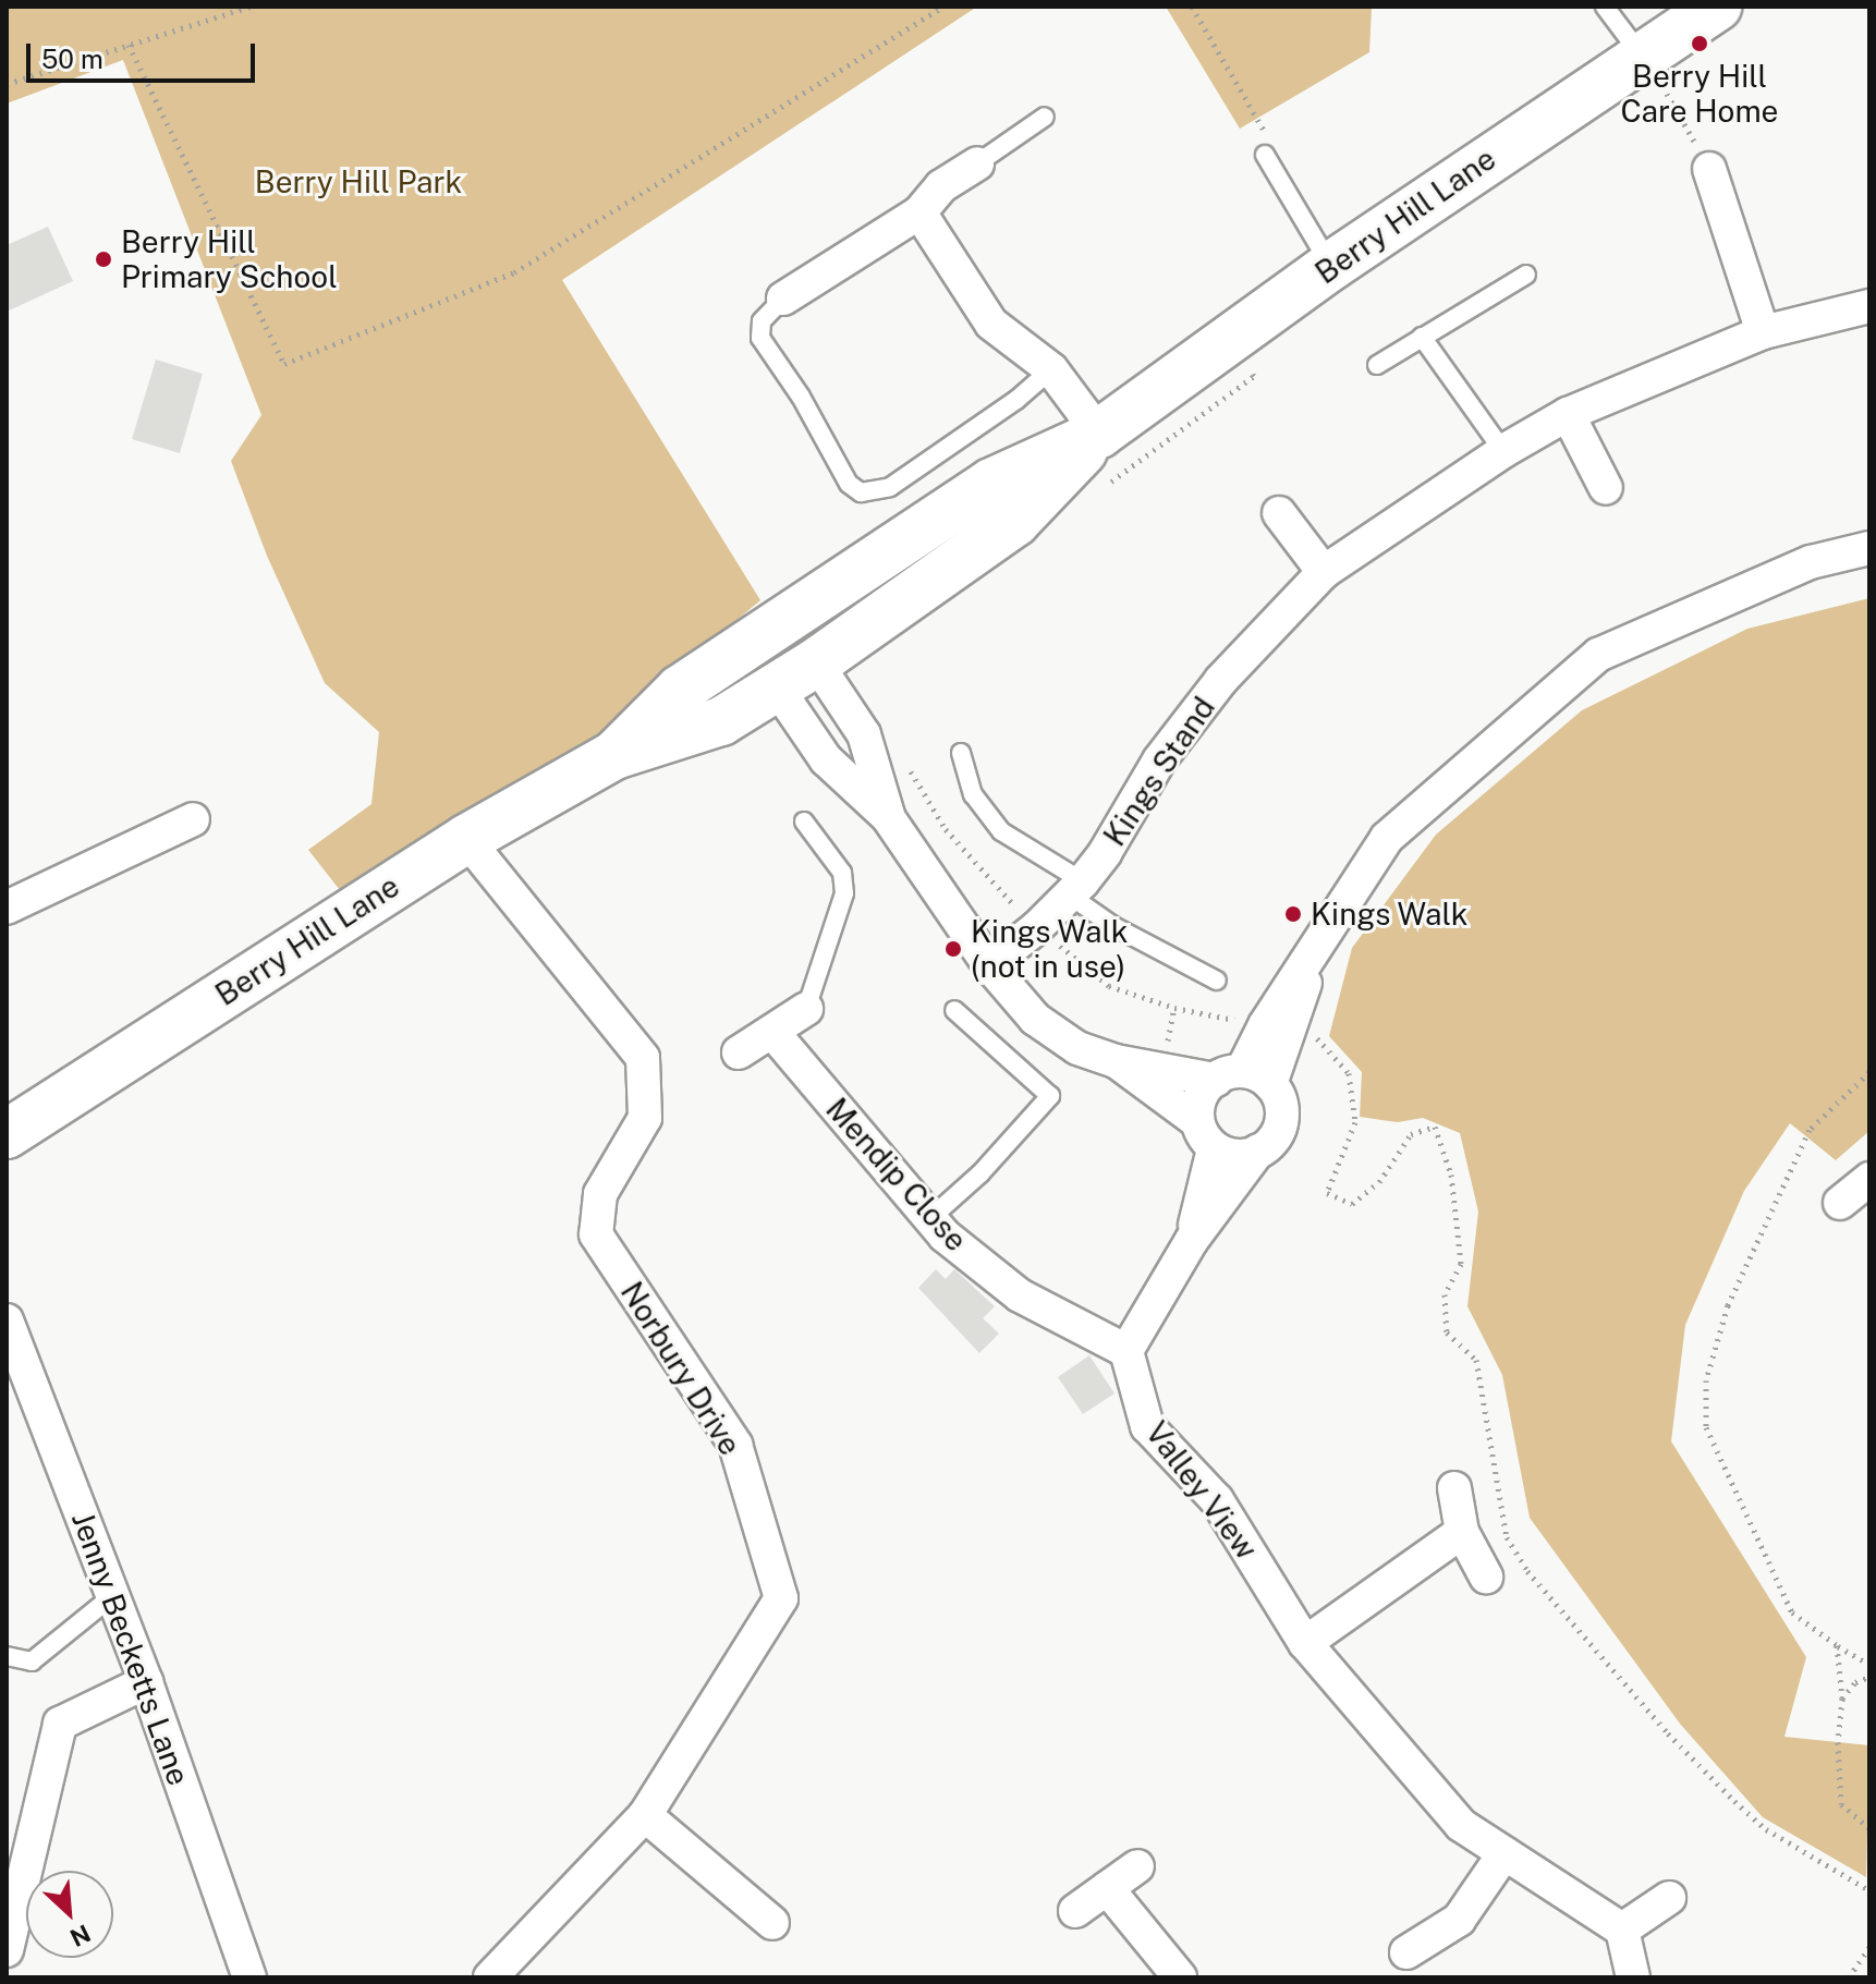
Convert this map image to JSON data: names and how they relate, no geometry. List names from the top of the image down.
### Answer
{
  "streets": {
    "street": [
      "Berry Hill Lane",
      "Kings Stand",
      "Mendip Close",
      "Norbury Drive",
      "Valley View",
      "Jenny Becketts Lane"
    ]
  },
  "crossings": [
    ["Berry Hill Lane", "Norbury Drive"],
    ["Mendip Close", "Valley View"]
  ],
  "parks": ["Berry Hill Park"],
  "places": [
    "Berry Hill Care Home",
    "Berry Hill Primary School",
    "Kings Walk",
    "Kings Walk (not in use)"
  ],
  "scale_bar": "50 m",
  "north": "bottom right"
}
